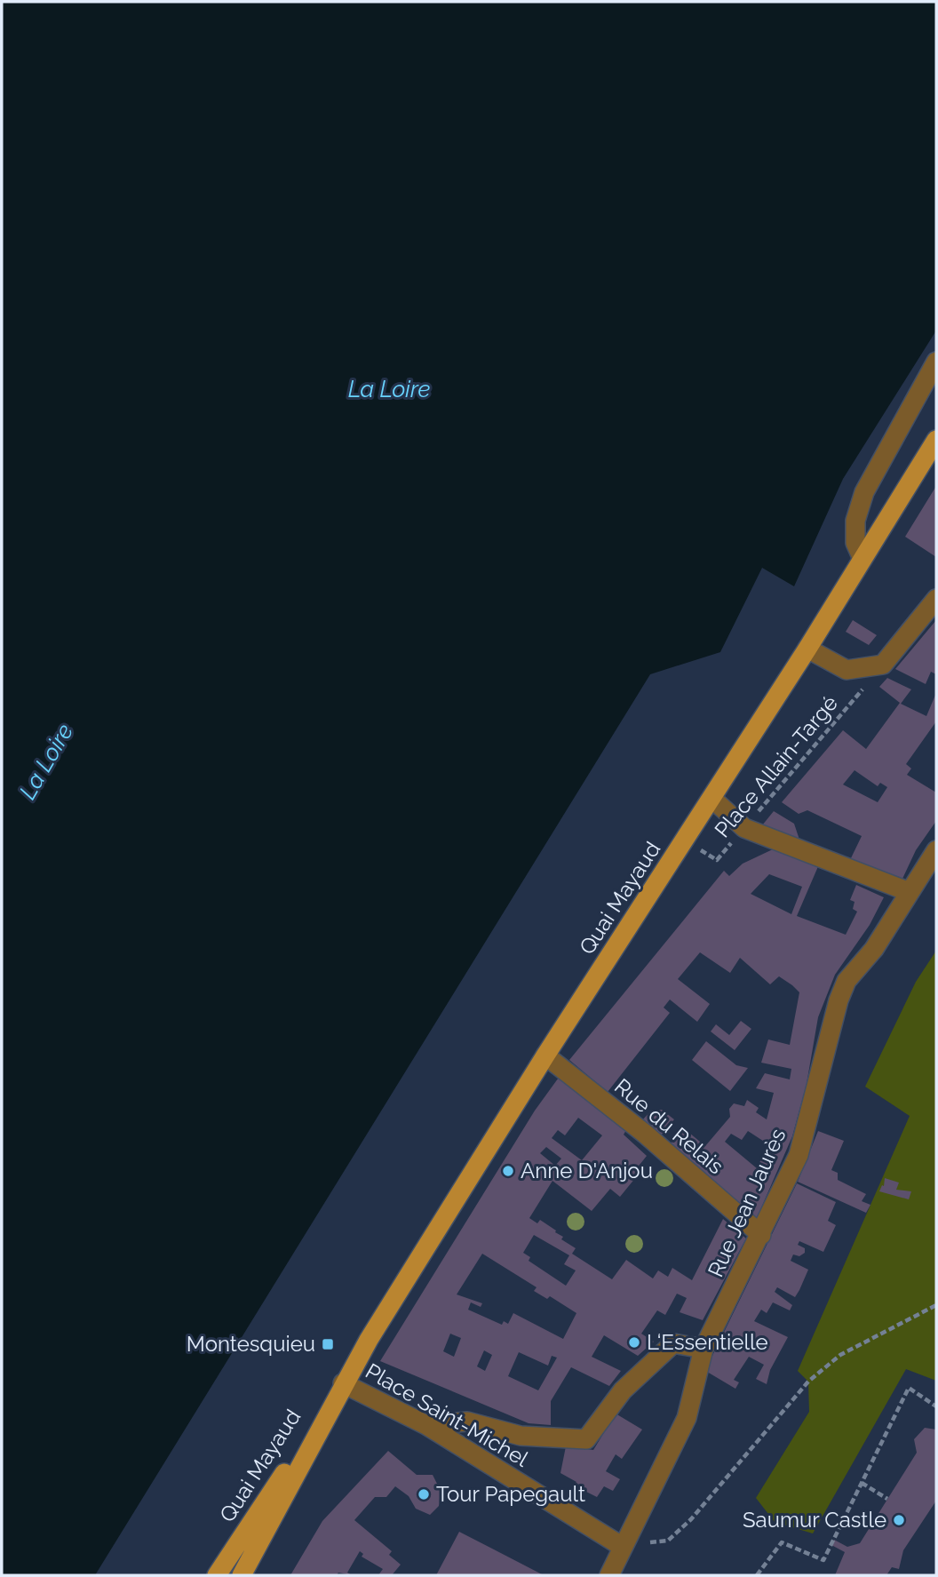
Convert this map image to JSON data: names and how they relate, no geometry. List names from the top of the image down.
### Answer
{
  "streets": {
    "main road": ["Quai Mayaud"],
    "street": ["Rue du Relais", "Rue Jean Jaurès", "Place Saint-Michel"],
    "path": ["Place Allain-Targé"]
  },
  "crossings": [
    ["Place Allain-Targé", "Quai Mayaud"],
    ["Quai Mayaud", "Rue du Relais"],
    ["Quai Mayaud", "Place Saint-Michel"],
    ["Rue du Relais", "Rue Jean Jaurès"],
    ["Rue Jean Jaurès", "Place Saint-Michel"]
  ],
  "water": ["La Loire"],
  "places": {
    "other": [
      "Anne D'Anjou",
      "L‘Essentielle",
      "Tour Papegault",
      "Saumur Castle"
    ],
    "transit": ["Montesquieu"]
  }
}
